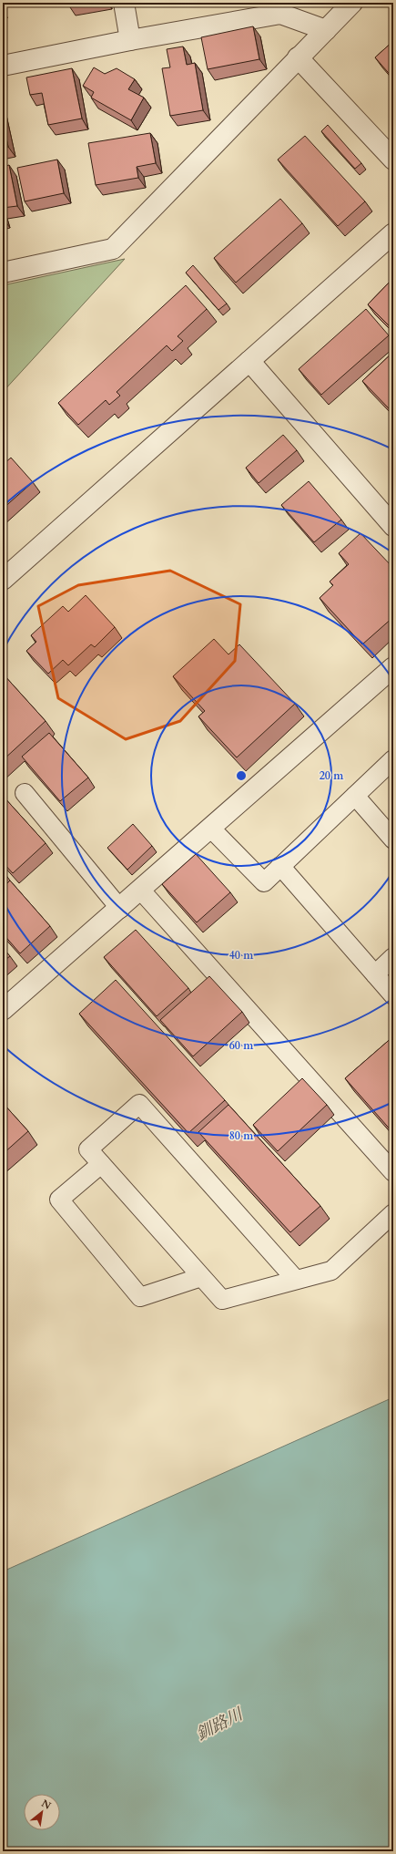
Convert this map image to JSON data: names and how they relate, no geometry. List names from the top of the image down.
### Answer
{
  "water": ["釧路川"],
  "north": "top right",
  "rings": [
    "20 m",
    "40 m",
    "60 m",
    "80 m"
  ]
}
